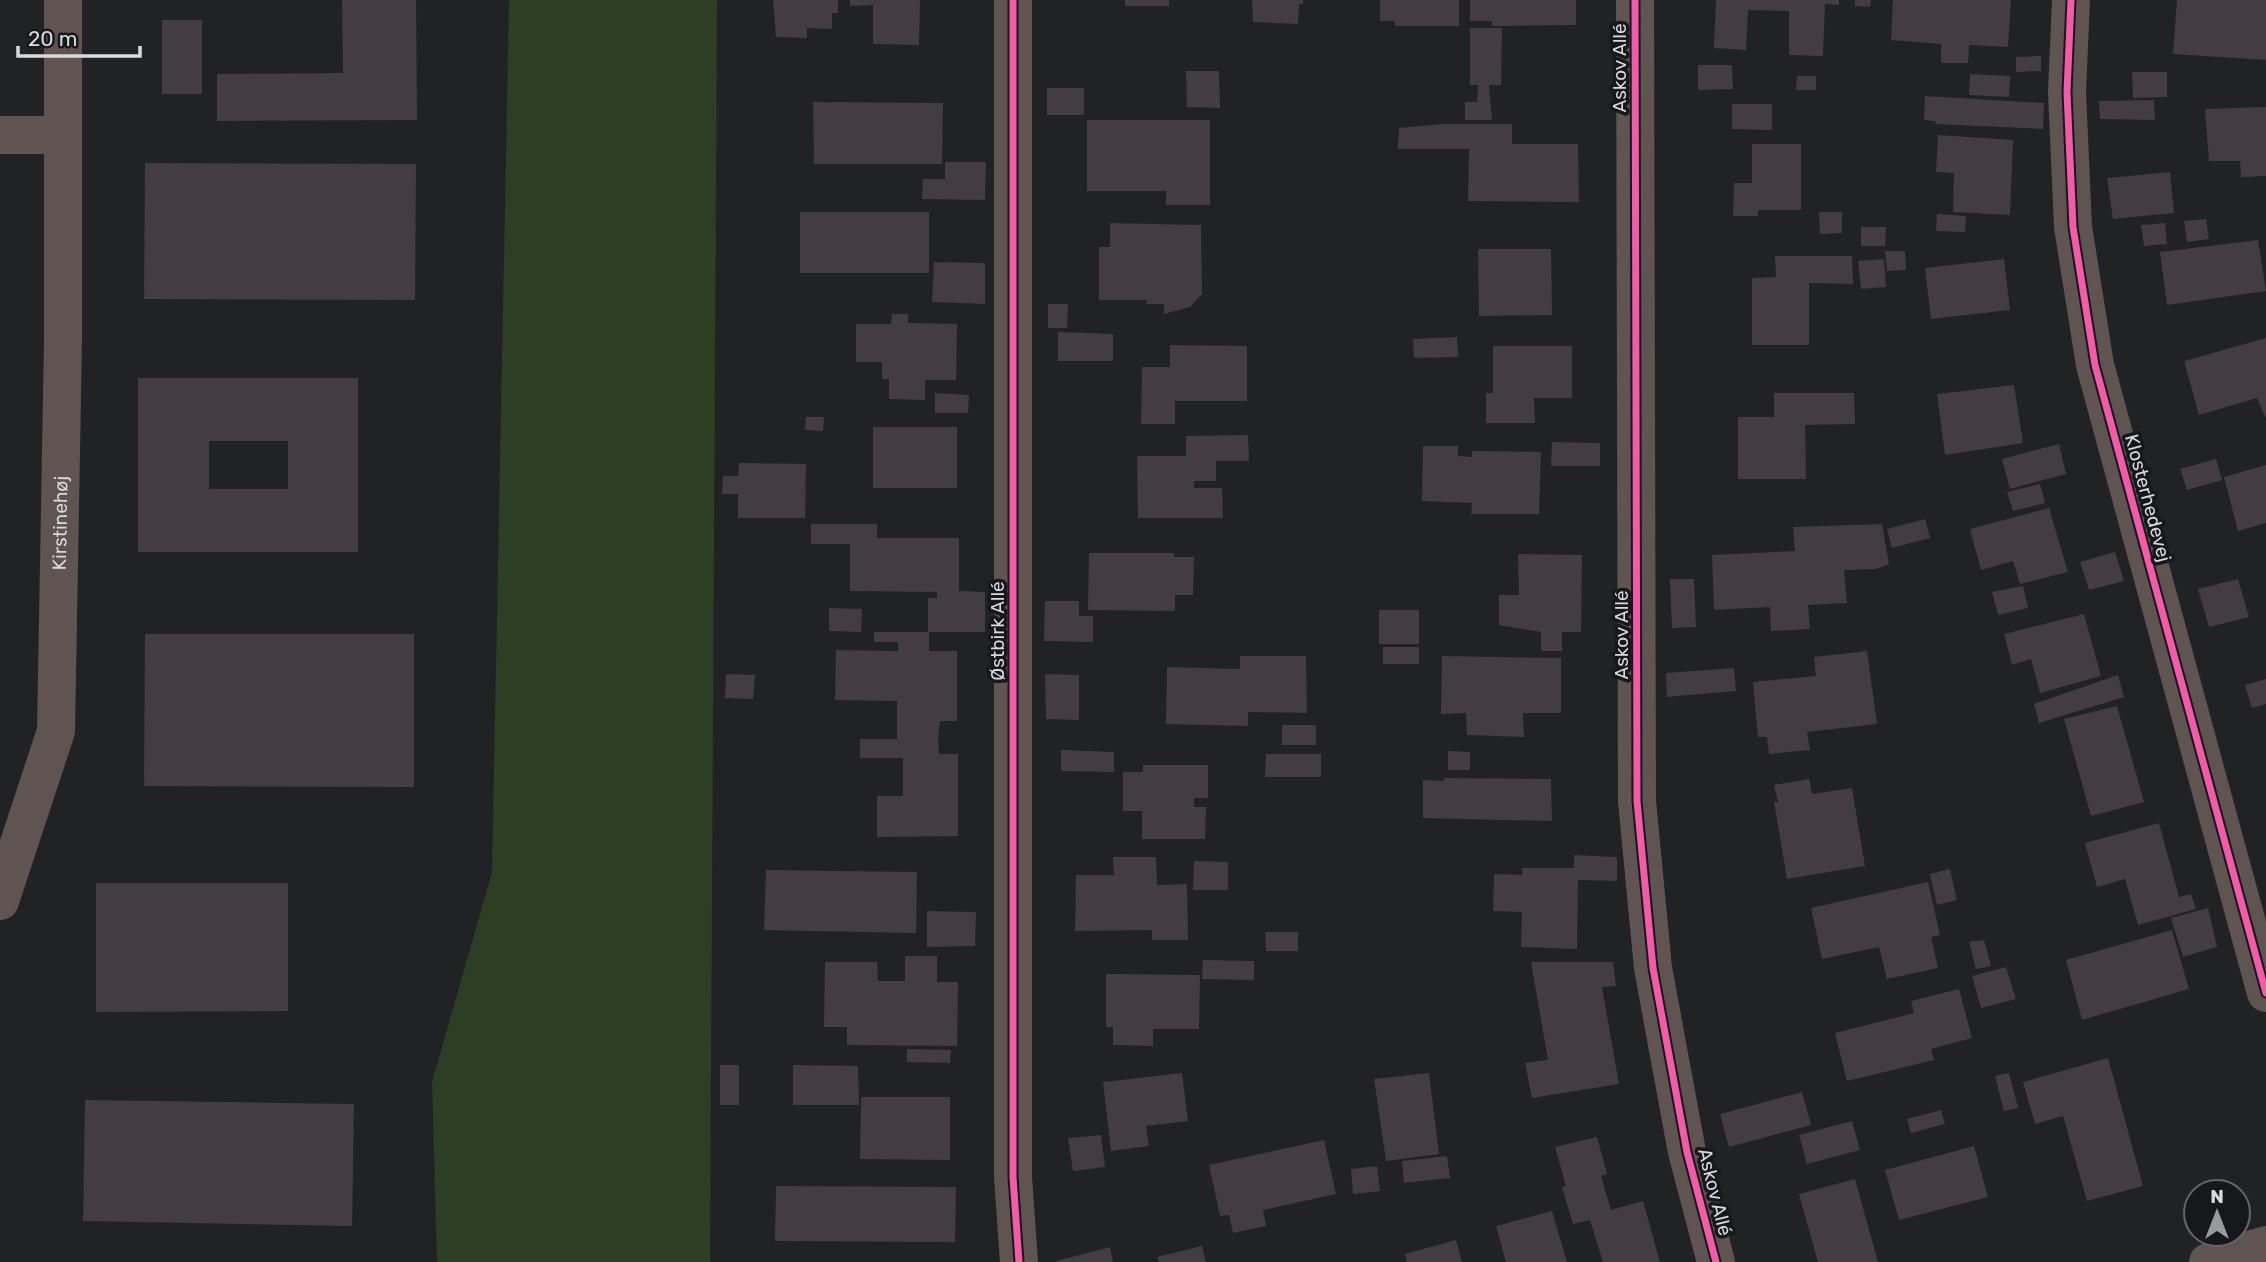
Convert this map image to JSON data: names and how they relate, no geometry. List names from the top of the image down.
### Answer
{
  "streets": {
    "street": [
      "Askov Allé",
      "Klosterhedevej",
      "Kirstinehøj",
      "Østbirk Allé"
    ]
  },
  "scale_bar": "20 m",
  "north": "top"
}
